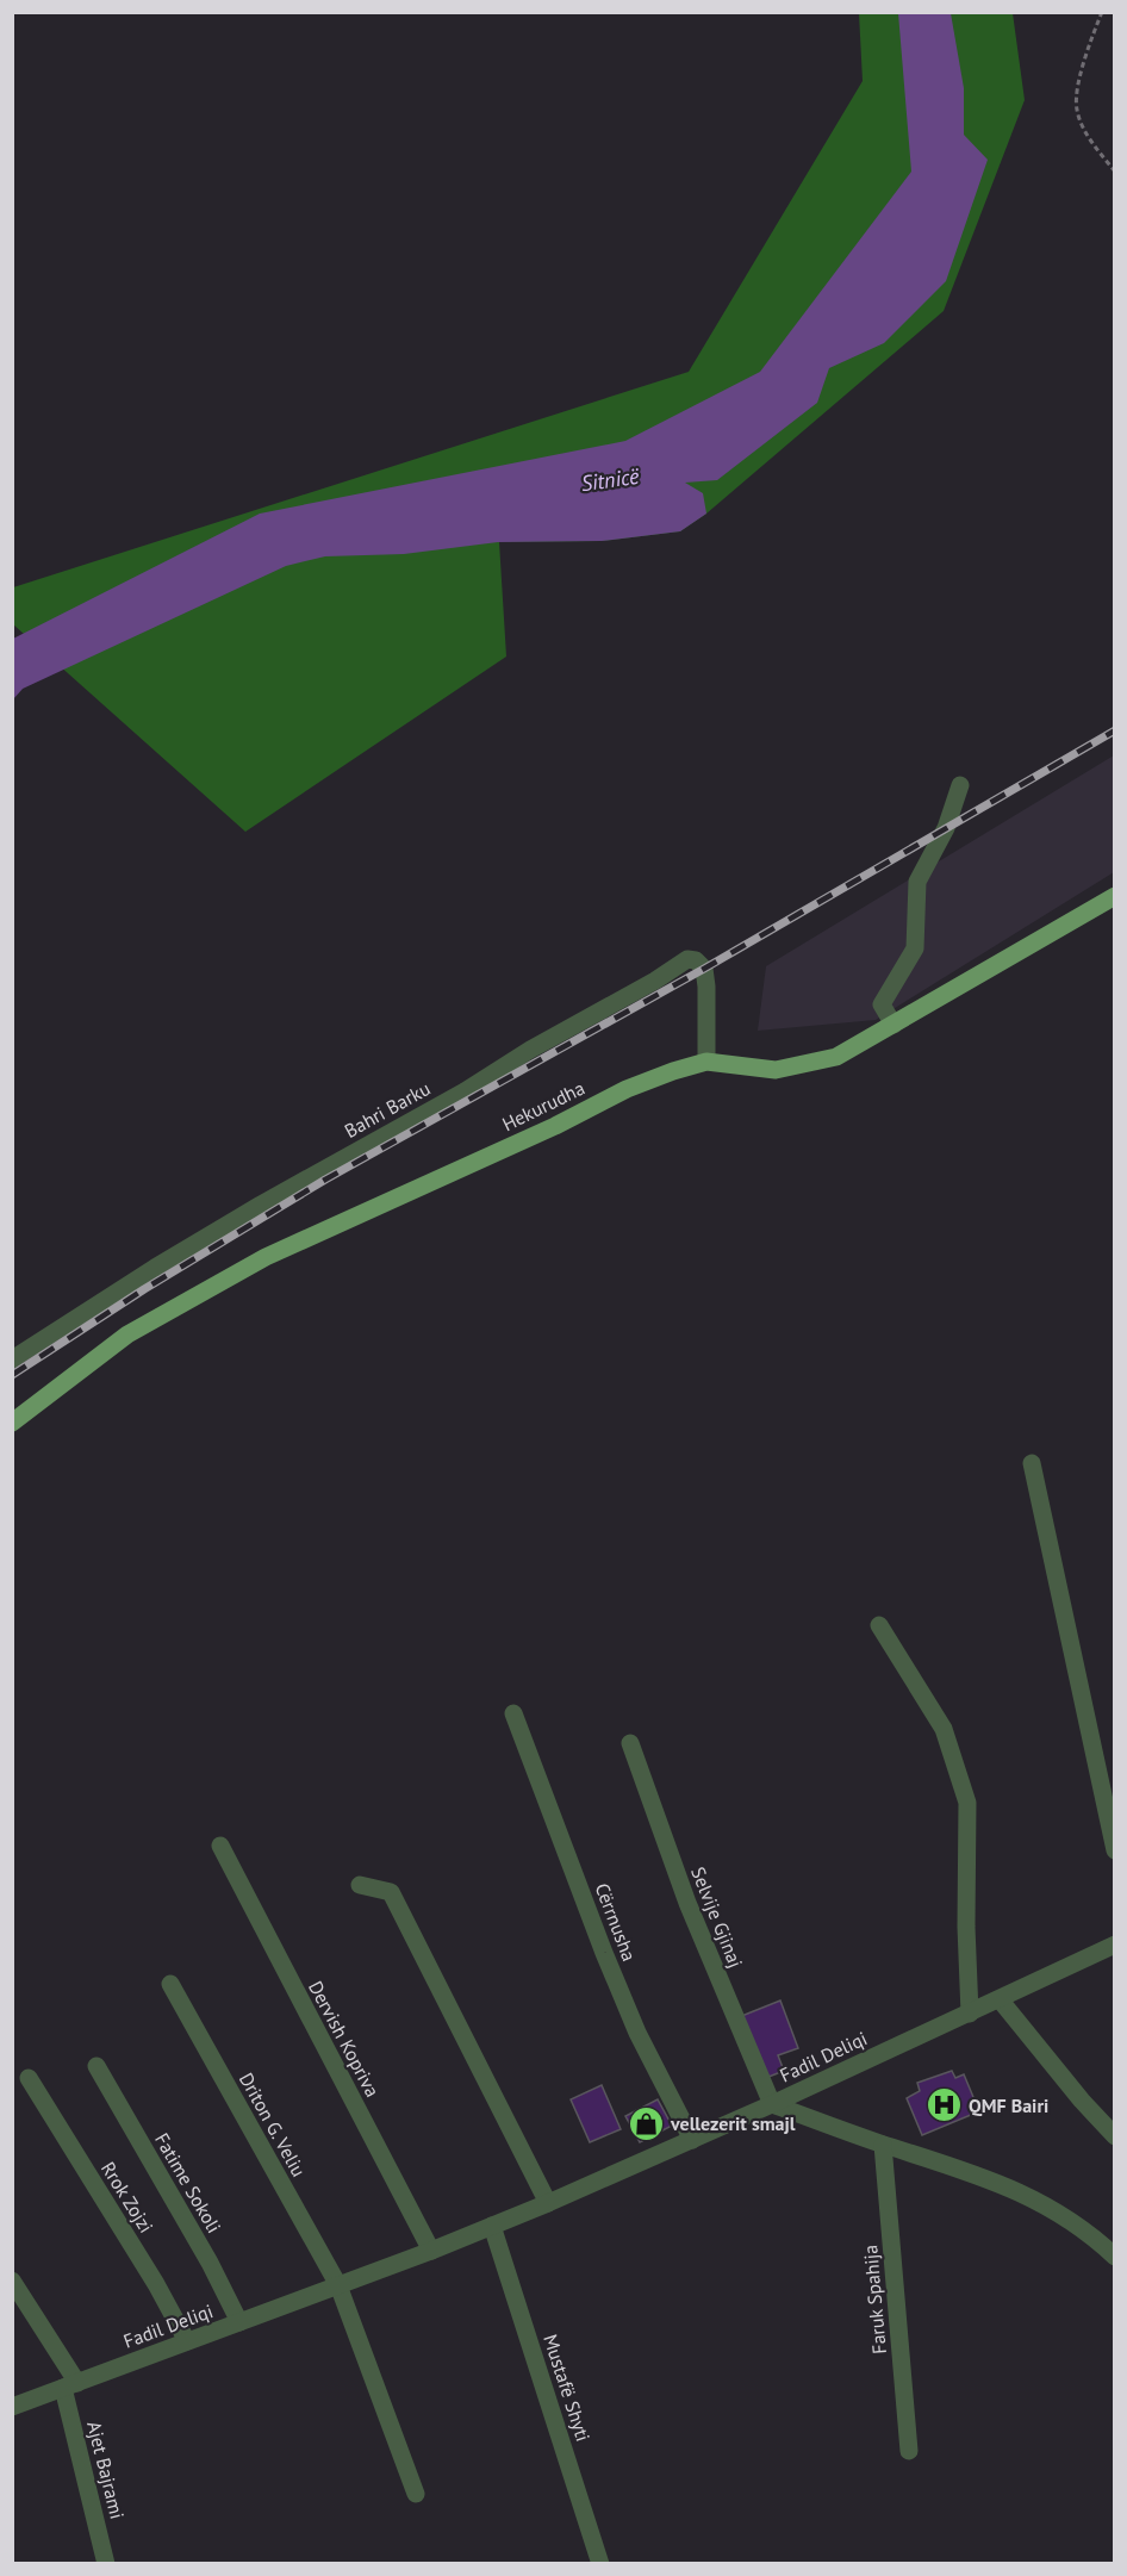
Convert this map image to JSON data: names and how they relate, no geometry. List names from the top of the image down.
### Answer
{
  "streets": {
    "main road": ["Hekurudha"],
    "street": [
      "Bahri Barku",
      "Selvije Gjinaj",
      "Cërrnusha",
      "Dervish Kopriva",
      "Fadil Deliqi",
      "Driton G. Veliu",
      "Fatime Sokoli",
      "Rrok Zojzi",
      "Faruk Spahija",
      "Mustafë Shyti",
      "Ajet Bajrami"
    ]
  },
  "crossings": [
    ["Hekurudha", "Bahri Barku"],
    ["Selvije Gjinaj", "Fadil Deliqi"],
    ["Cërrnusha", "Fadil Deliqi"],
    ["Dervish Kopriva", "Fadil Deliqi"],
    ["Fadil Deliqi", "Driton G. Veliu"],
    ["Fadil Deliqi", "Fatime Sokoli"],
    ["Fadil Deliqi", "Rrok Zojzi"],
    ["Fadil Deliqi", "Mustafë Shyti"],
    ["Fadil Deliqi", "Ajet Bajrami"]
  ],
  "water": ["Sitnicë"],
  "places": {
    "hospital": ["QMF Bairi"],
    "shop": ["vellezerit smajl"]
  }
}
